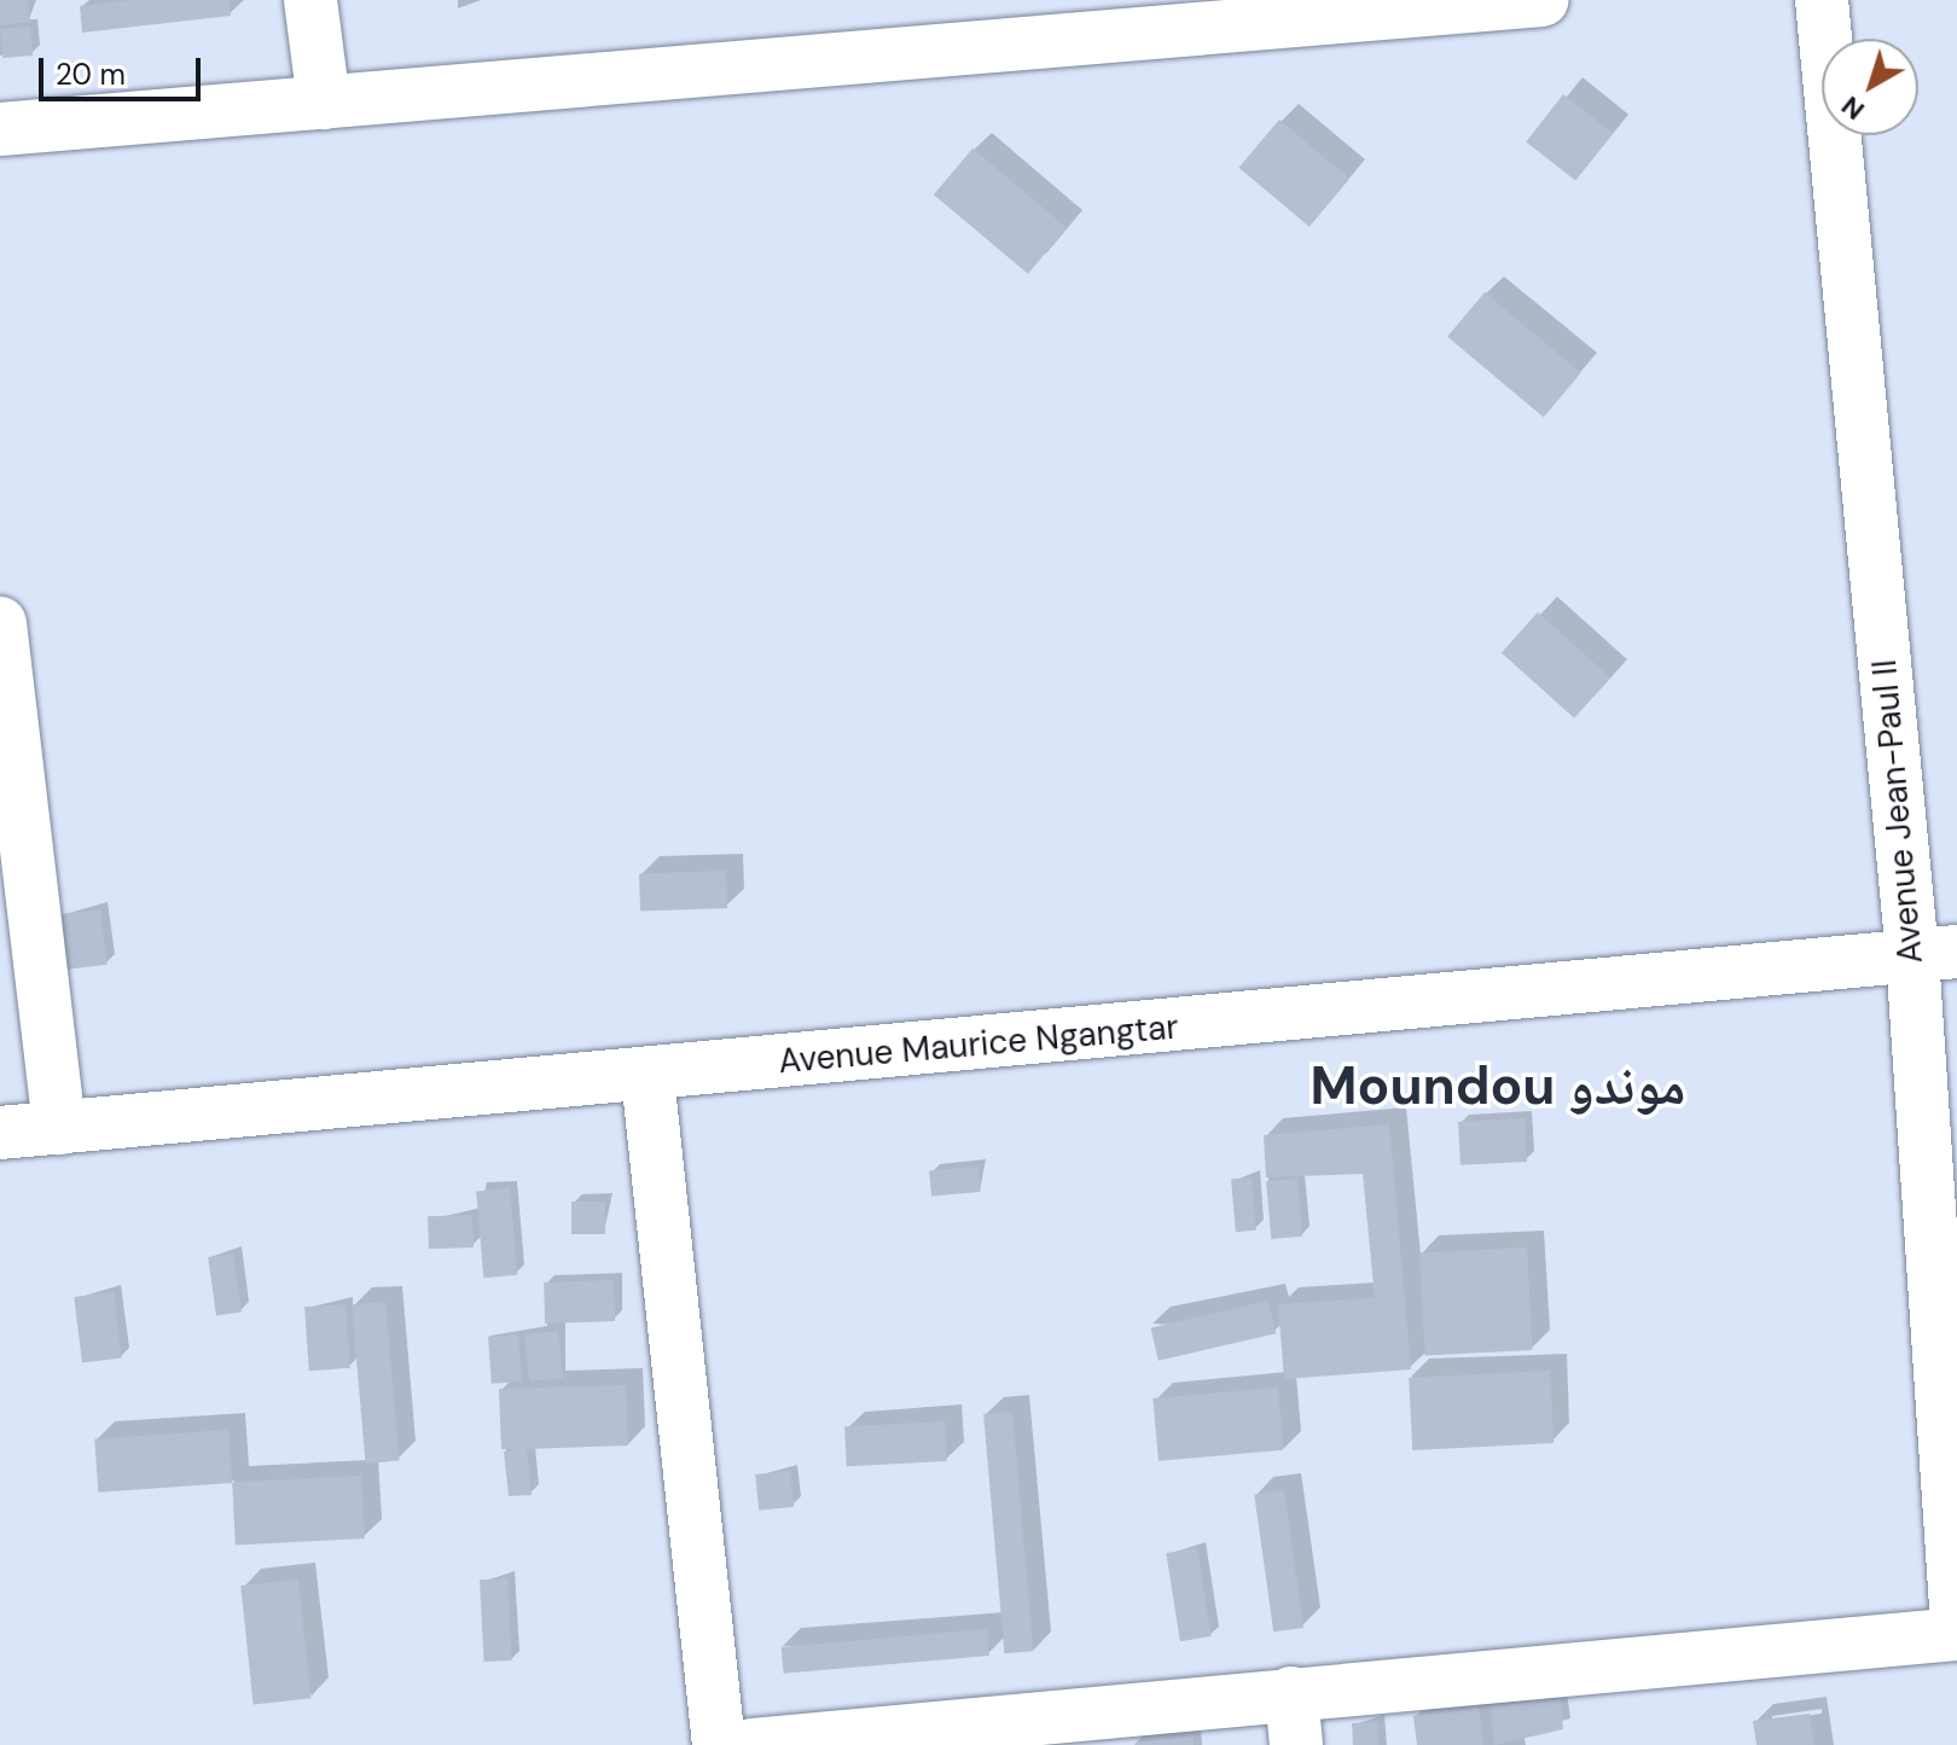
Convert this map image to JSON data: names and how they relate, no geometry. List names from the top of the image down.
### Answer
{
  "streets": {
    "street": ["Avenue Jean-Paul II", "Avenue Maurice Ngangtar"]
  },
  "crossings": [
    ["Avenue Jean-Paul II", "Avenue Maurice Ngangtar"]
  ],
  "districts": ["Moundou موندو"],
  "scale_bar": "20 m",
  "north": "bottom left"
}
